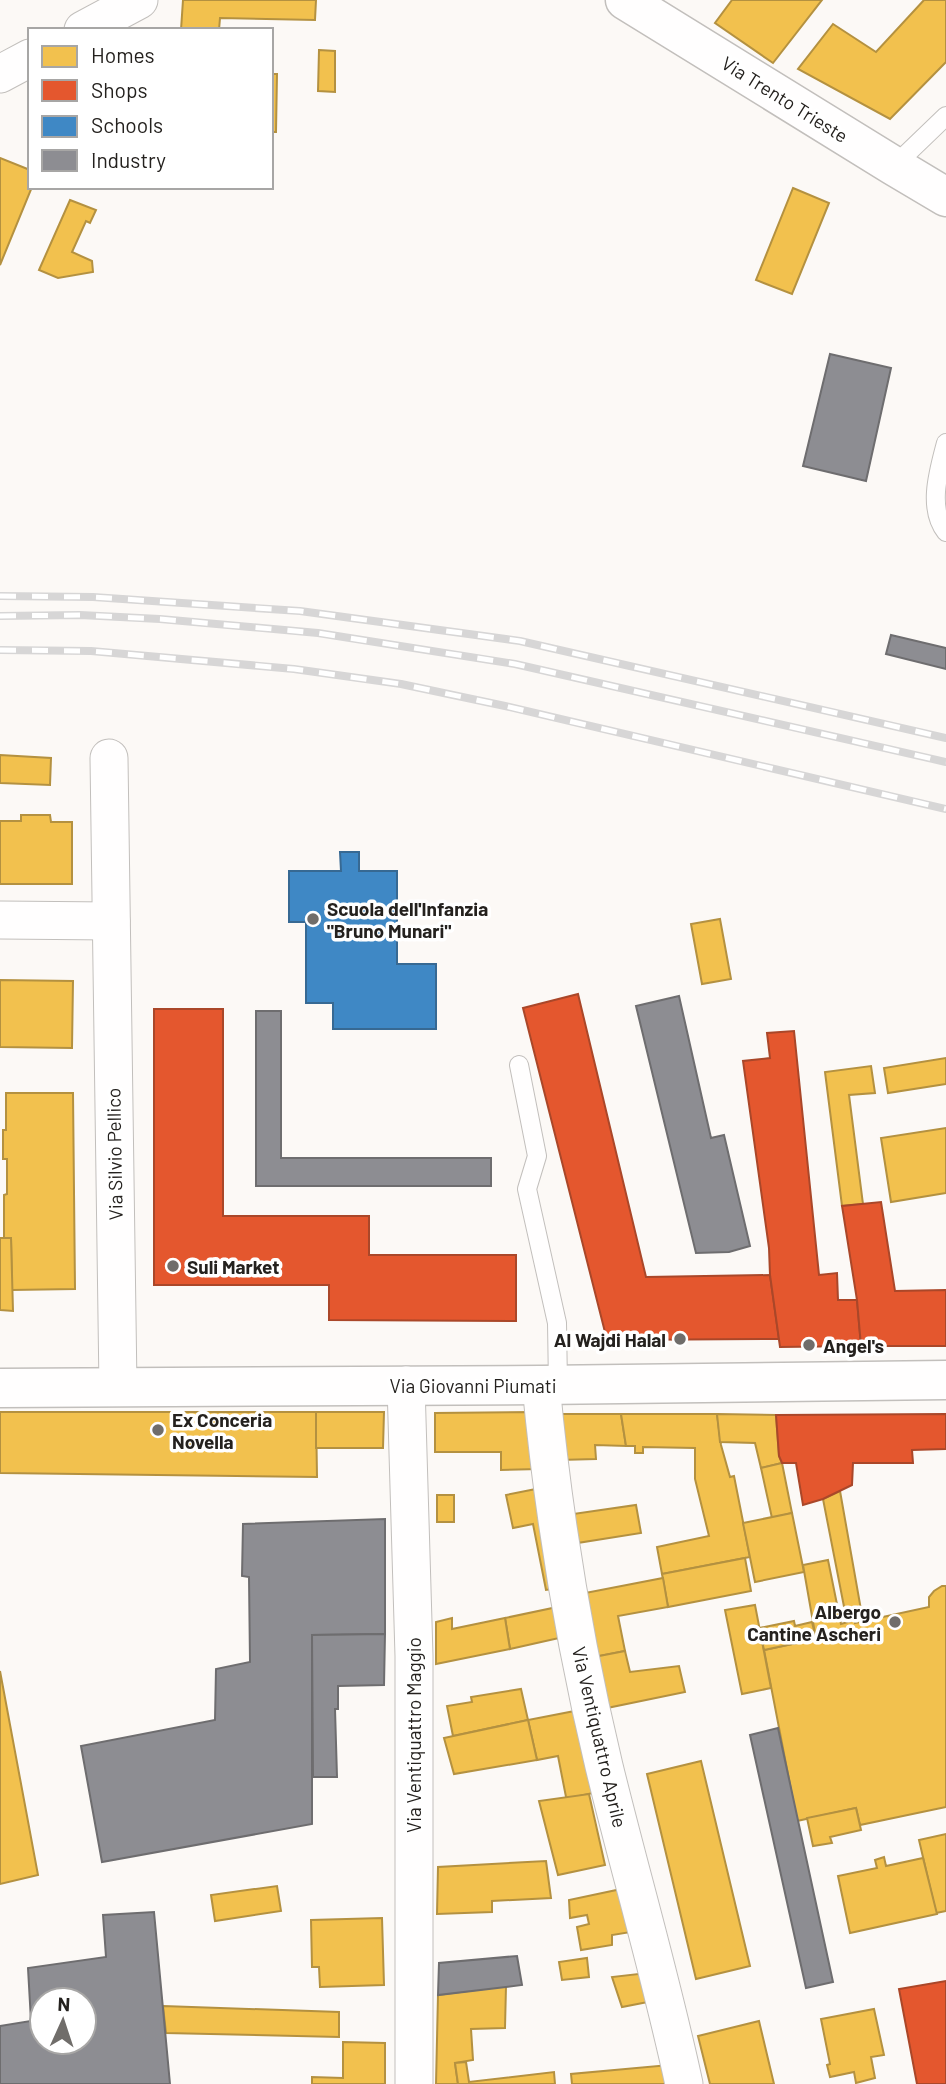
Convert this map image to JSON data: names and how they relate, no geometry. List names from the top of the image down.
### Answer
{
  "streets": {
    "street": [
      "Via Trento Trieste",
      "Via Silvio Pellico",
      "Via Giovanni Piumati",
      "Via Ventiquattro Maggio",
      "Via Ventiquattro Aprile"
    ]
  },
  "crossings": [
    ["Via Silvio Pellico", "Via Giovanni Piumati"],
    ["Via Giovanni Piumati", "Via Ventiquattro Maggio"],
    ["Via Giovanni Piumati", "Via Ventiquattro Aprile"]
  ],
  "places": [
    "Scuola dell'Infanzia \"Bruno Munari\"",
    "Suli Market",
    "Al Wajdi Halal",
    "Angel's",
    "Ex Conceria Novella",
    "Albergo Cantine Ascheri"
  ],
  "legend": [
    "Homes",
    "Shops",
    "Schools",
    "Industry"
  ],
  "north": "top"
}
